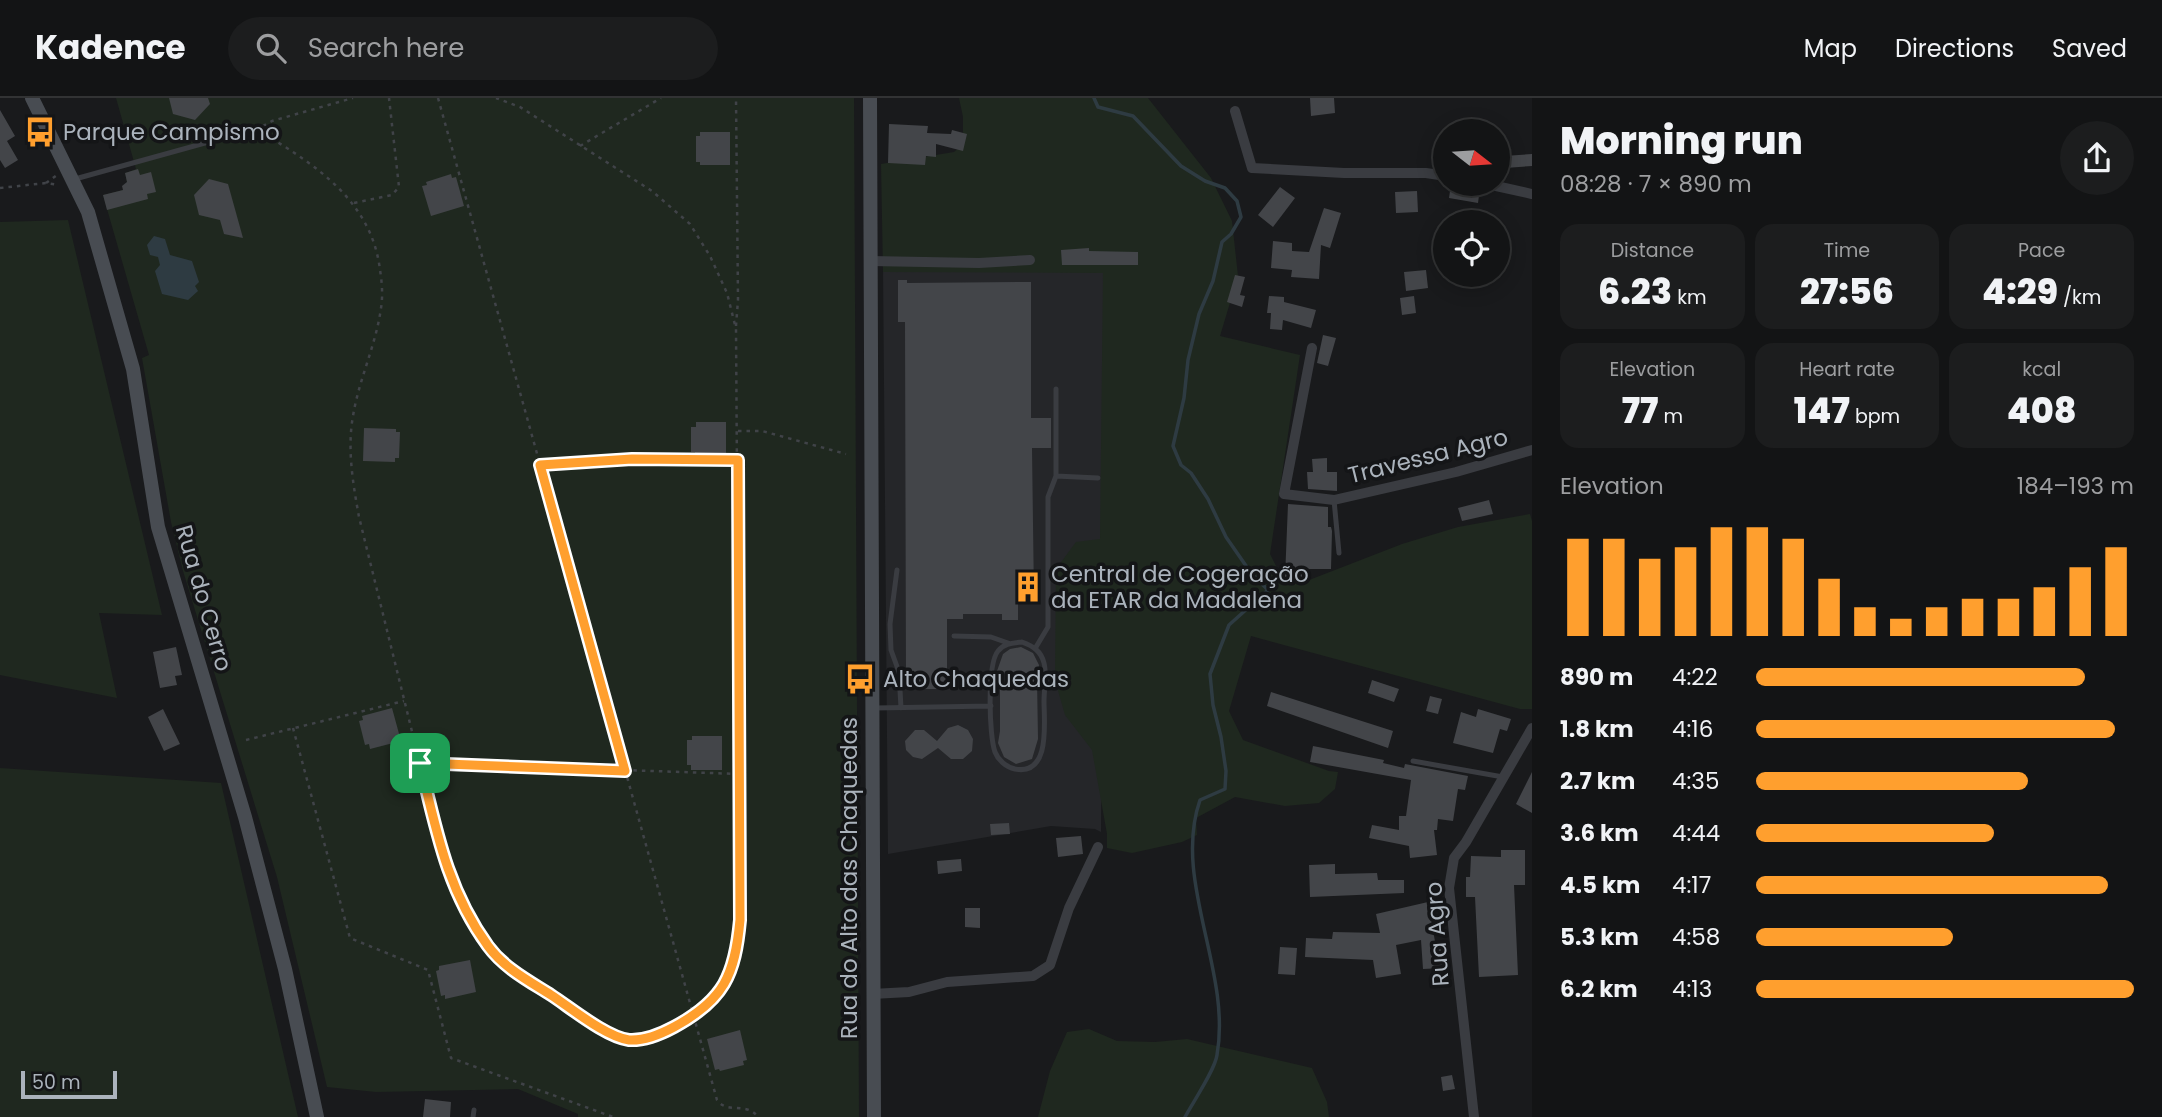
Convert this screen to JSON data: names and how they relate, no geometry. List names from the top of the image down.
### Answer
{
  "streets": {
    "street": [
      "Travessa Agro",
      "Rua do Cerro",
      "Rua do Alto das Chaquedas",
      "Rua Agro"
    ]
  },
  "places": {
    "bus stop": ["Parque Campismo", "Alto Chaquedas"],
    "building": ["Central de Cogeração da ETAR da Madalena"]
  },
  "scale_bar": "50 m",
  "north": "right",
  "page": {
    "header": "Kadence",
    "search": "Search here",
    "nav": ["Map", "Directions", "Saved"],
    "heading": ["Morning run", "08:28 · 7 × 890 m"],
    "stats": [
      ["Distance", "6.23 km"],
      ["Time", "27:56"],
      ["Pace", "4:29 /km"],
      ["Elevation", "77 m"],
      ["Heart rate", "147 bpm"],
      ["kcal", "408"]
    ],
    "chart": ["Elevation", "184–193 m"],
    "list": [
      {
        "name": "890 m",
        "note": "4:22"
      },
      {
        "name": "1.8 km",
        "note": "4:16"
      },
      {
        "name": "2.7 km",
        "note": "4:35"
      },
      {
        "name": "3.6 km",
        "note": "4:44"
      },
      {
        "name": "4.5 km",
        "note": "4:17"
      },
      {
        "name": "5.3 km",
        "note": "4:58"
      },
      {
        "name": "6.2 km",
        "note": "4:13"
      }
    ],
    "scale": "50 m"
  }
}
